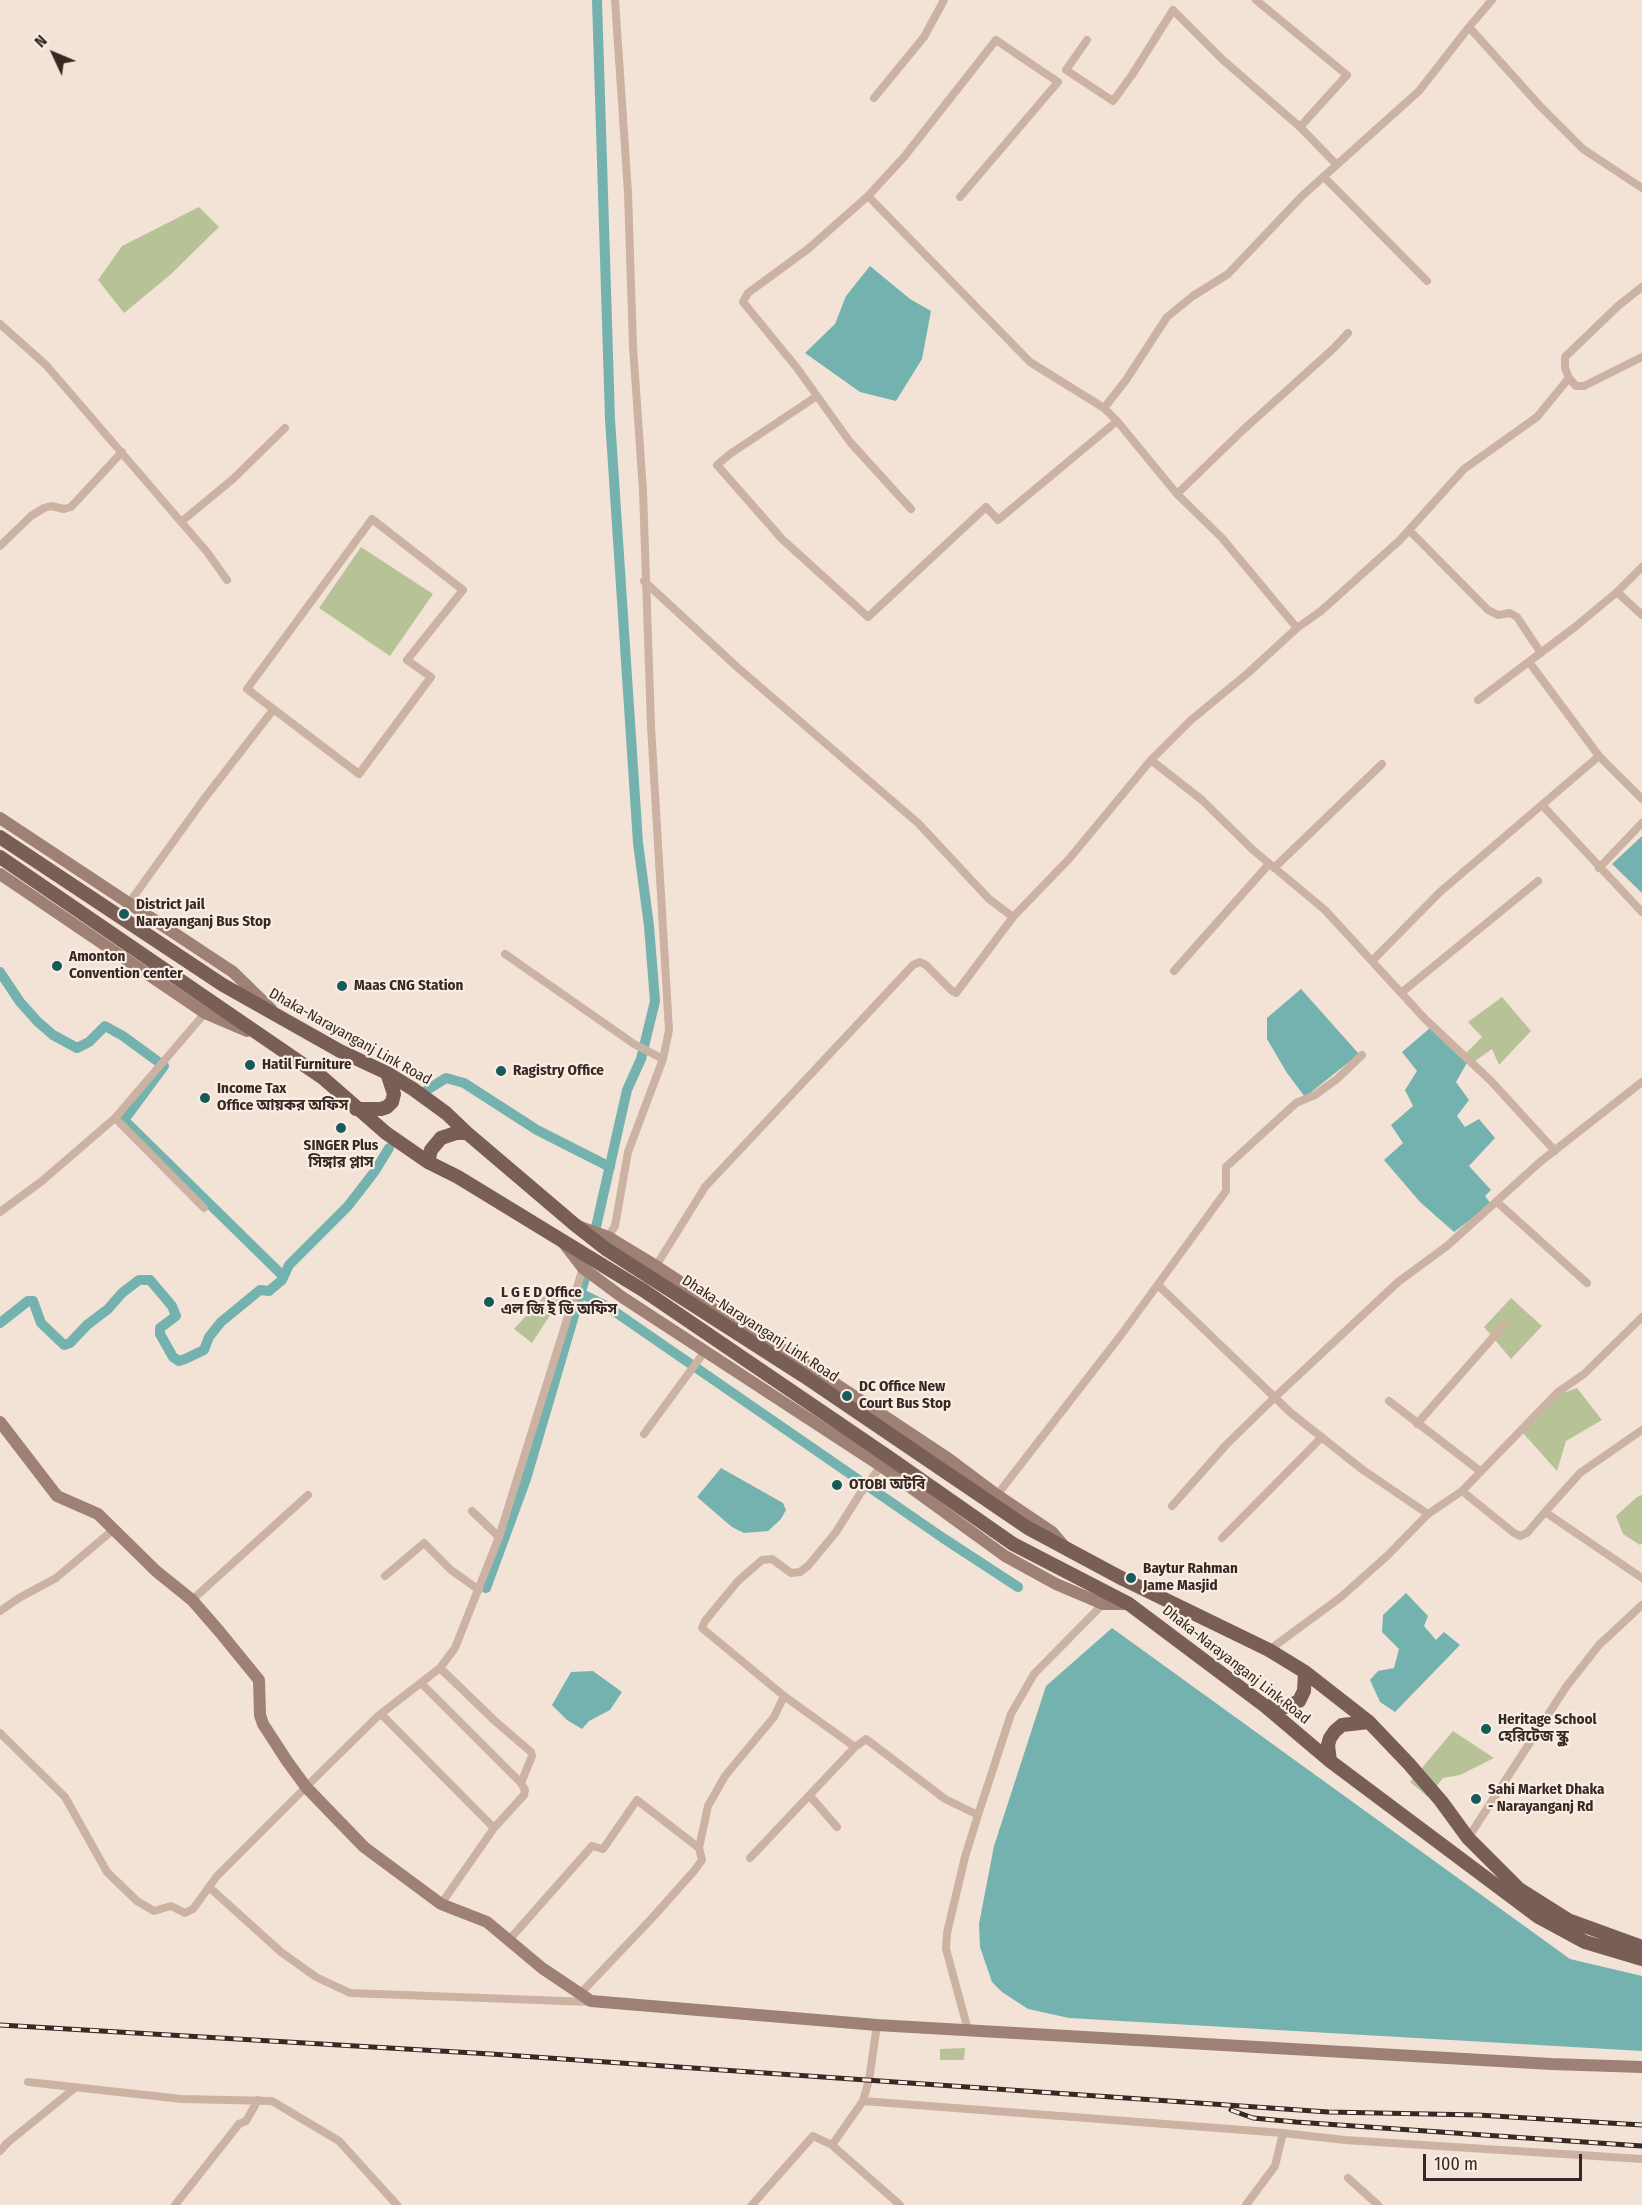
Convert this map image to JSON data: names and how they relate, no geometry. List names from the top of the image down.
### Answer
{
  "streets": {
    "main road": ["Dhaka-Narayanganj Link Road"]
  },
  "places": [
    "District Jail Narayanganj Bus Stop",
    "Amonton Convention center",
    "Maas CNG Station",
    "Hatil Furniture",
    "Ragistry Office",
    "Income Tax Office আয়কর অফিস",
    "SINGER Plus সিঙ্গার প্লাস",
    "L G E D Office এল জি ই ডি অফিস",
    "DC Office New Court Bus Stop",
    "OTOBI অটবি",
    "Baytur Rahman Jame Masjid",
    "Heritage School হেরিটেজ স্কুল",
    "Sahi Market Dhaka - Narayanganj Rd"
  ],
  "scale_bar": "100 m",
  "north": "top left"
}
